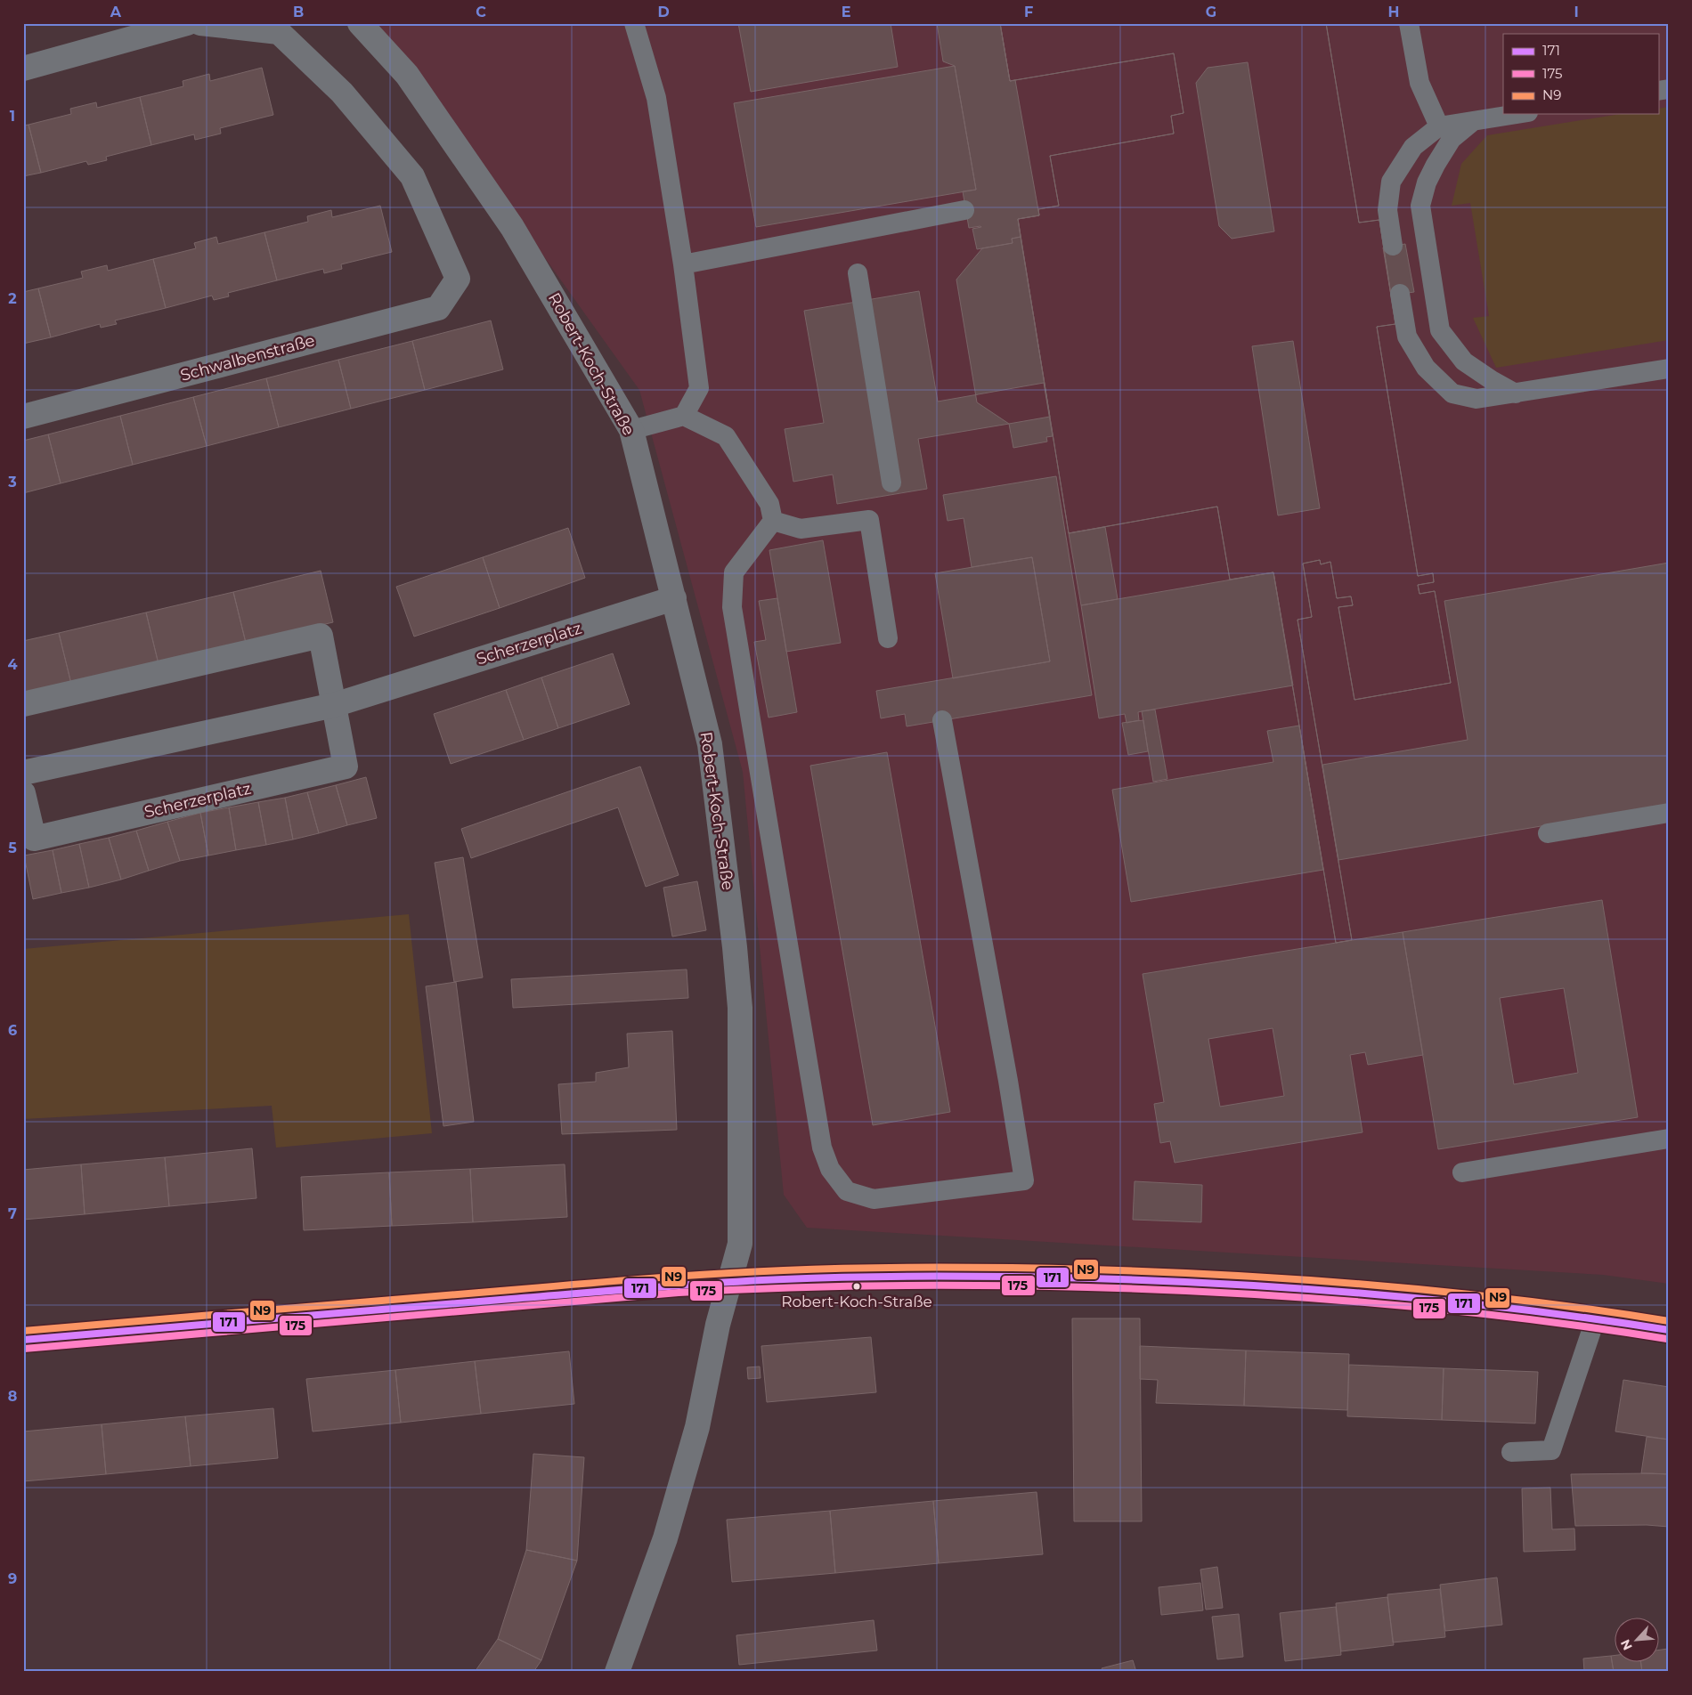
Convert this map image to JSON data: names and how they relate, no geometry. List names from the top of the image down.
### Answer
{
  "streets": {
    "street": ["Schwalbenstraße", "Robert-Koch-Straße", "Scherzerplatz"]
  },
  "crossings": [
    ["Robert-Koch-Straße", "Scherzerplatz"]
  ],
  "places": ["Robert-Koch-Straße"],
  "lines": ["transit line N9", "transit line 171", "transit line 175"],
  "legend": ["171", "175", "N9"],
  "north": "bottom left",
  "grid": {
    "columns": [
      "A",
      "B",
      "C",
      "D",
      "E",
      "F",
      "G",
      "H",
      "I"
    ],
    "rows": [
      "1",
      "2",
      "3",
      "4",
      "5",
      "6",
      "7",
      "8",
      "9"
    ]
  }
}
